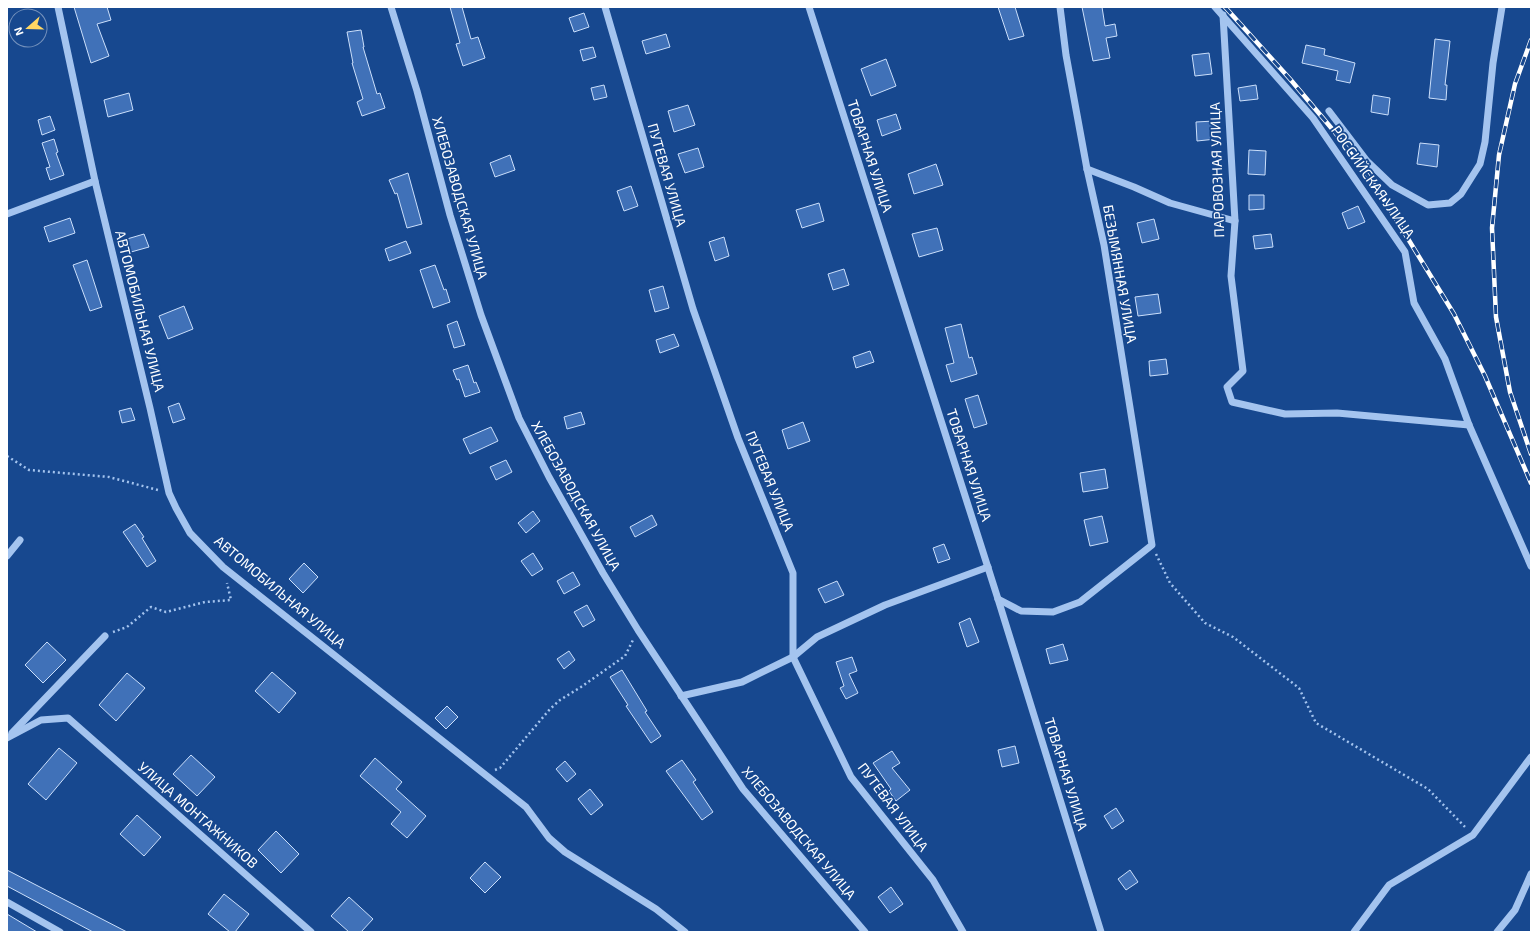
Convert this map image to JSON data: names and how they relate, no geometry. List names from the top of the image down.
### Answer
{
  "streets": {
    "street": [
      "ТОВАРНАЯ УЛИЦА",
      "ПАРОВОЗНАЯ УЛИЦА",
      "ПУТЕВАЯ УЛИЦА",
      "РОССИЙСКАЯ УЛИЦА",
      "ХЛЕБОЗАВОДСКАЯ УЛИЦА",
      "БЕЗЫМЯННАЯ УЛИЦА",
      "АВТОМОБИЛЬНАЯ УЛИЦА",
      "УЛИЦА МОНТАЖНИКОВ"
    ]
  },
  "crossings": [
    ["ПАРОВОЗНАЯ УЛИЦА", "РОССИЙСКАЯ УЛИЦА"]
  ],
  "north": "left"
}
